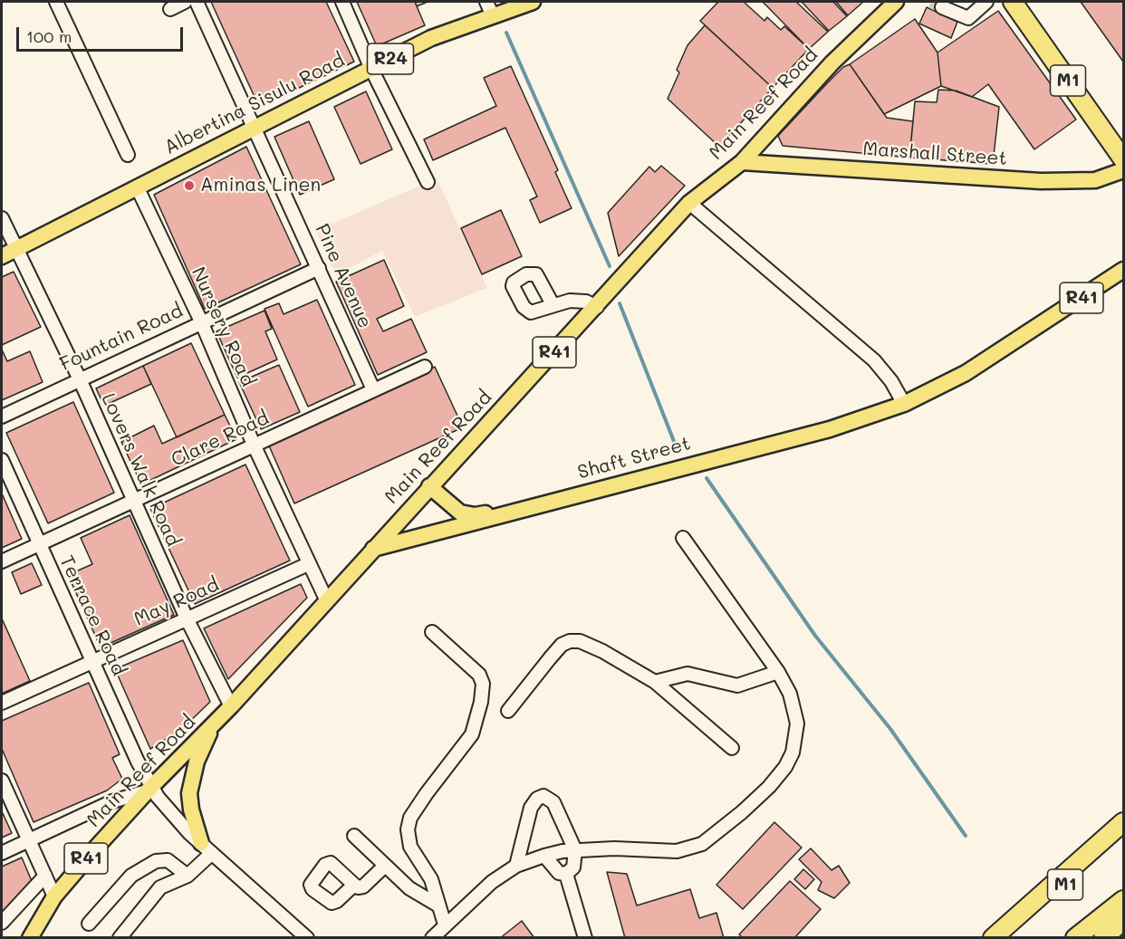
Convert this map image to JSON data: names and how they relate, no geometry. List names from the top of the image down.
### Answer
{
  "streets": {
    "highway": ["M1"],
    "main road": [
      "R24",
      "Albertina Sisulu Road",
      "Main Reef Road",
      "Marshall Street",
      "R41",
      "Shaft Street"
    ],
    "street": [
      "Pine Avenue",
      "Nursery Road",
      "Fountain Road",
      "Clare Road",
      "Lovers Walk Road",
      "May Road",
      "Terrace Road"
    ]
  },
  "crossings": [
    ["Albertina Sisulu Road", "Pine Avenue"],
    ["Albertina Sisulu Road", "Nursery Road"],
    ["Albertina Sisulu Road", "Lovers Walk Road"],
    ["Main Reef Road", "Marshall Street"],
    ["Main Reef Road", "Nursery Road"],
    ["Main Reef Road", "Shaft Street"],
    ["Main Reef Road", "Lovers Walk Road"],
    ["Main Reef Road", "Terrace Road"],
    ["Pine Avenue", "Fountain Road"],
    ["Pine Avenue", "Clare Road"],
    ["Nursery Road", "Fountain Road"],
    ["Nursery Road", "Clare Road"],
    ["Nursery Road", "May Road"],
    ["Fountain Road", "Lovers Walk Road"],
    ["Clare Road", "Lovers Walk Road"],
    ["Clare Road", "Terrace Road"],
    ["Lovers Walk Road", "May Road"],
    ["May Road", "Terrace Road"]
  ],
  "places": ["Aminas Linen"],
  "scale_bar": "100 m"
}
